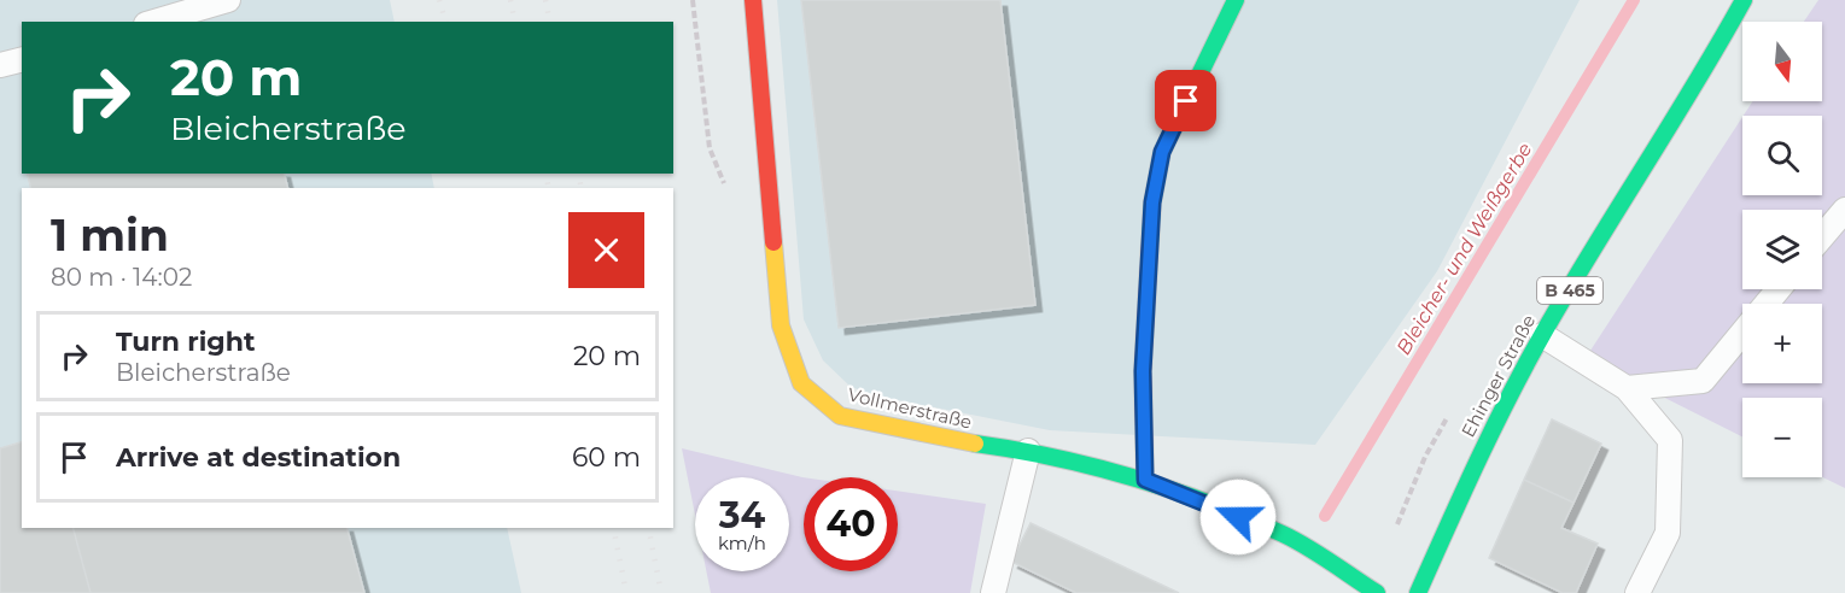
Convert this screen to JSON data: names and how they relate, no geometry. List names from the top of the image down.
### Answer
{
  "streets": {
    "street": ["B 465", "Ehinger Straße", "Vollmerstraße"]
  },
  "water": ["Bleicher- und Weißgerbe"],
  "north": "bottom",
  "page": {
    "map_buttons": ["+", "−"],
    "turn": ["20 m", "Bleicherstraße"],
    "heading": ["1 min", "80 m · 14:02"],
    "list": [
      {
        "name": "Turn right",
        "note": "Bleicherstraße",
        "value": "20 m"
      },
      {
        "name": "Arrive at destination",
        "value": "60 m"
      }
    ],
    "speed": "34 km/h",
    "limit": "40"
  }
}
